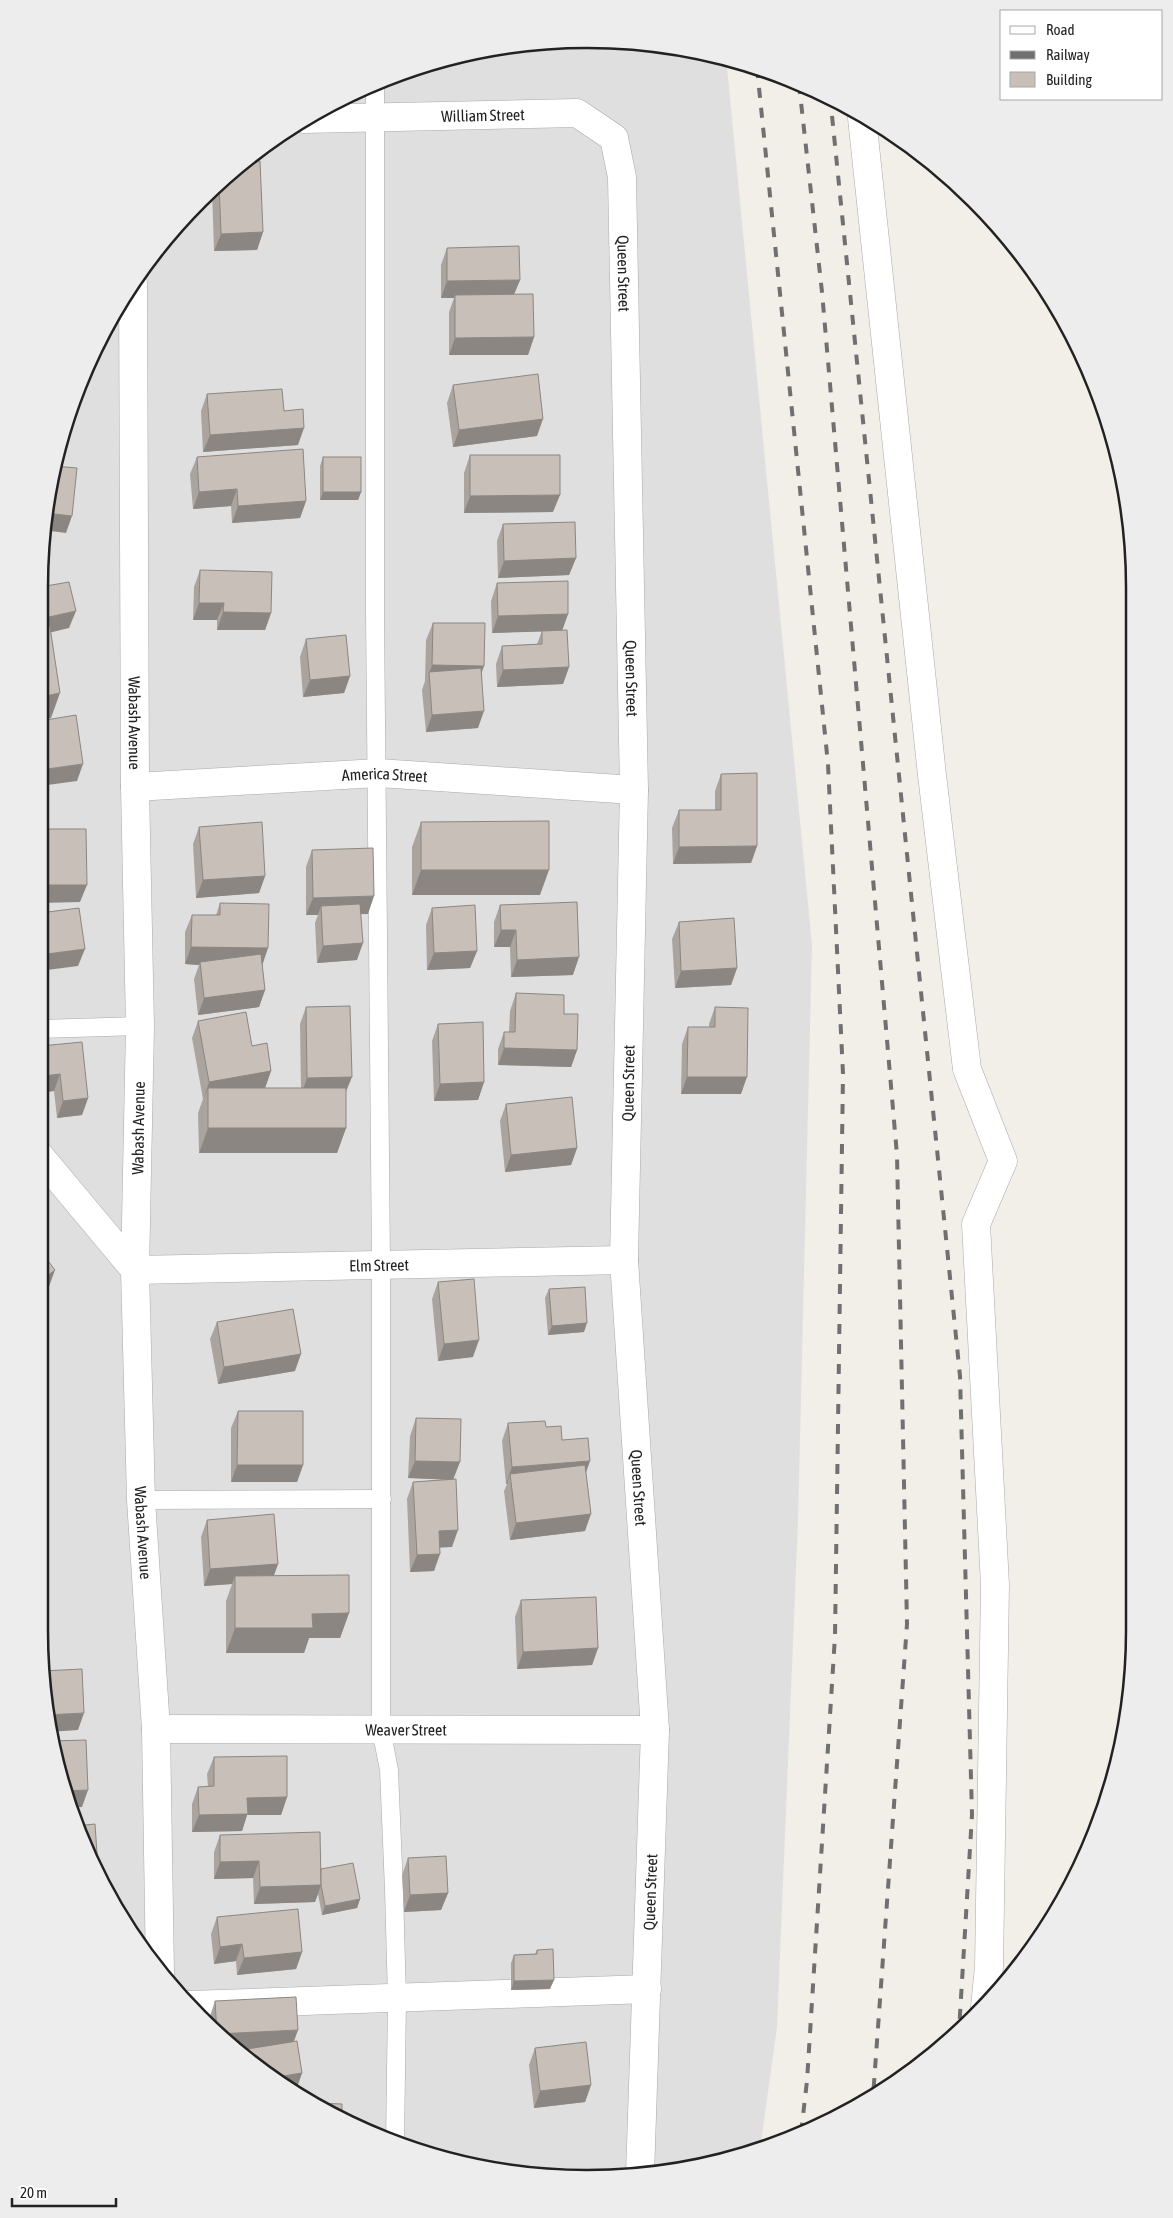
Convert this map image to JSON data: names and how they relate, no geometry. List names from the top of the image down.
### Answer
{
  "streets": {
    "street": [
      "William Street",
      "Queen Street",
      "Wabash Avenue",
      "America Street",
      "Elm Street",
      "Weaver Street"
    ]
  },
  "crossings": [
    ["William Street", "Queen Street"],
    ["Queen Street", "America Street"],
    ["Queen Street", "Elm Street"],
    ["Queen Street", "Weaver Street"],
    ["Wabash Avenue", "America Street"],
    ["Wabash Avenue", "Elm Street"],
    ["Wabash Avenue", "Weaver Street"]
  ],
  "legend": ["Road", "Railway", "Building"],
  "scale_bar": "20 m"
}
